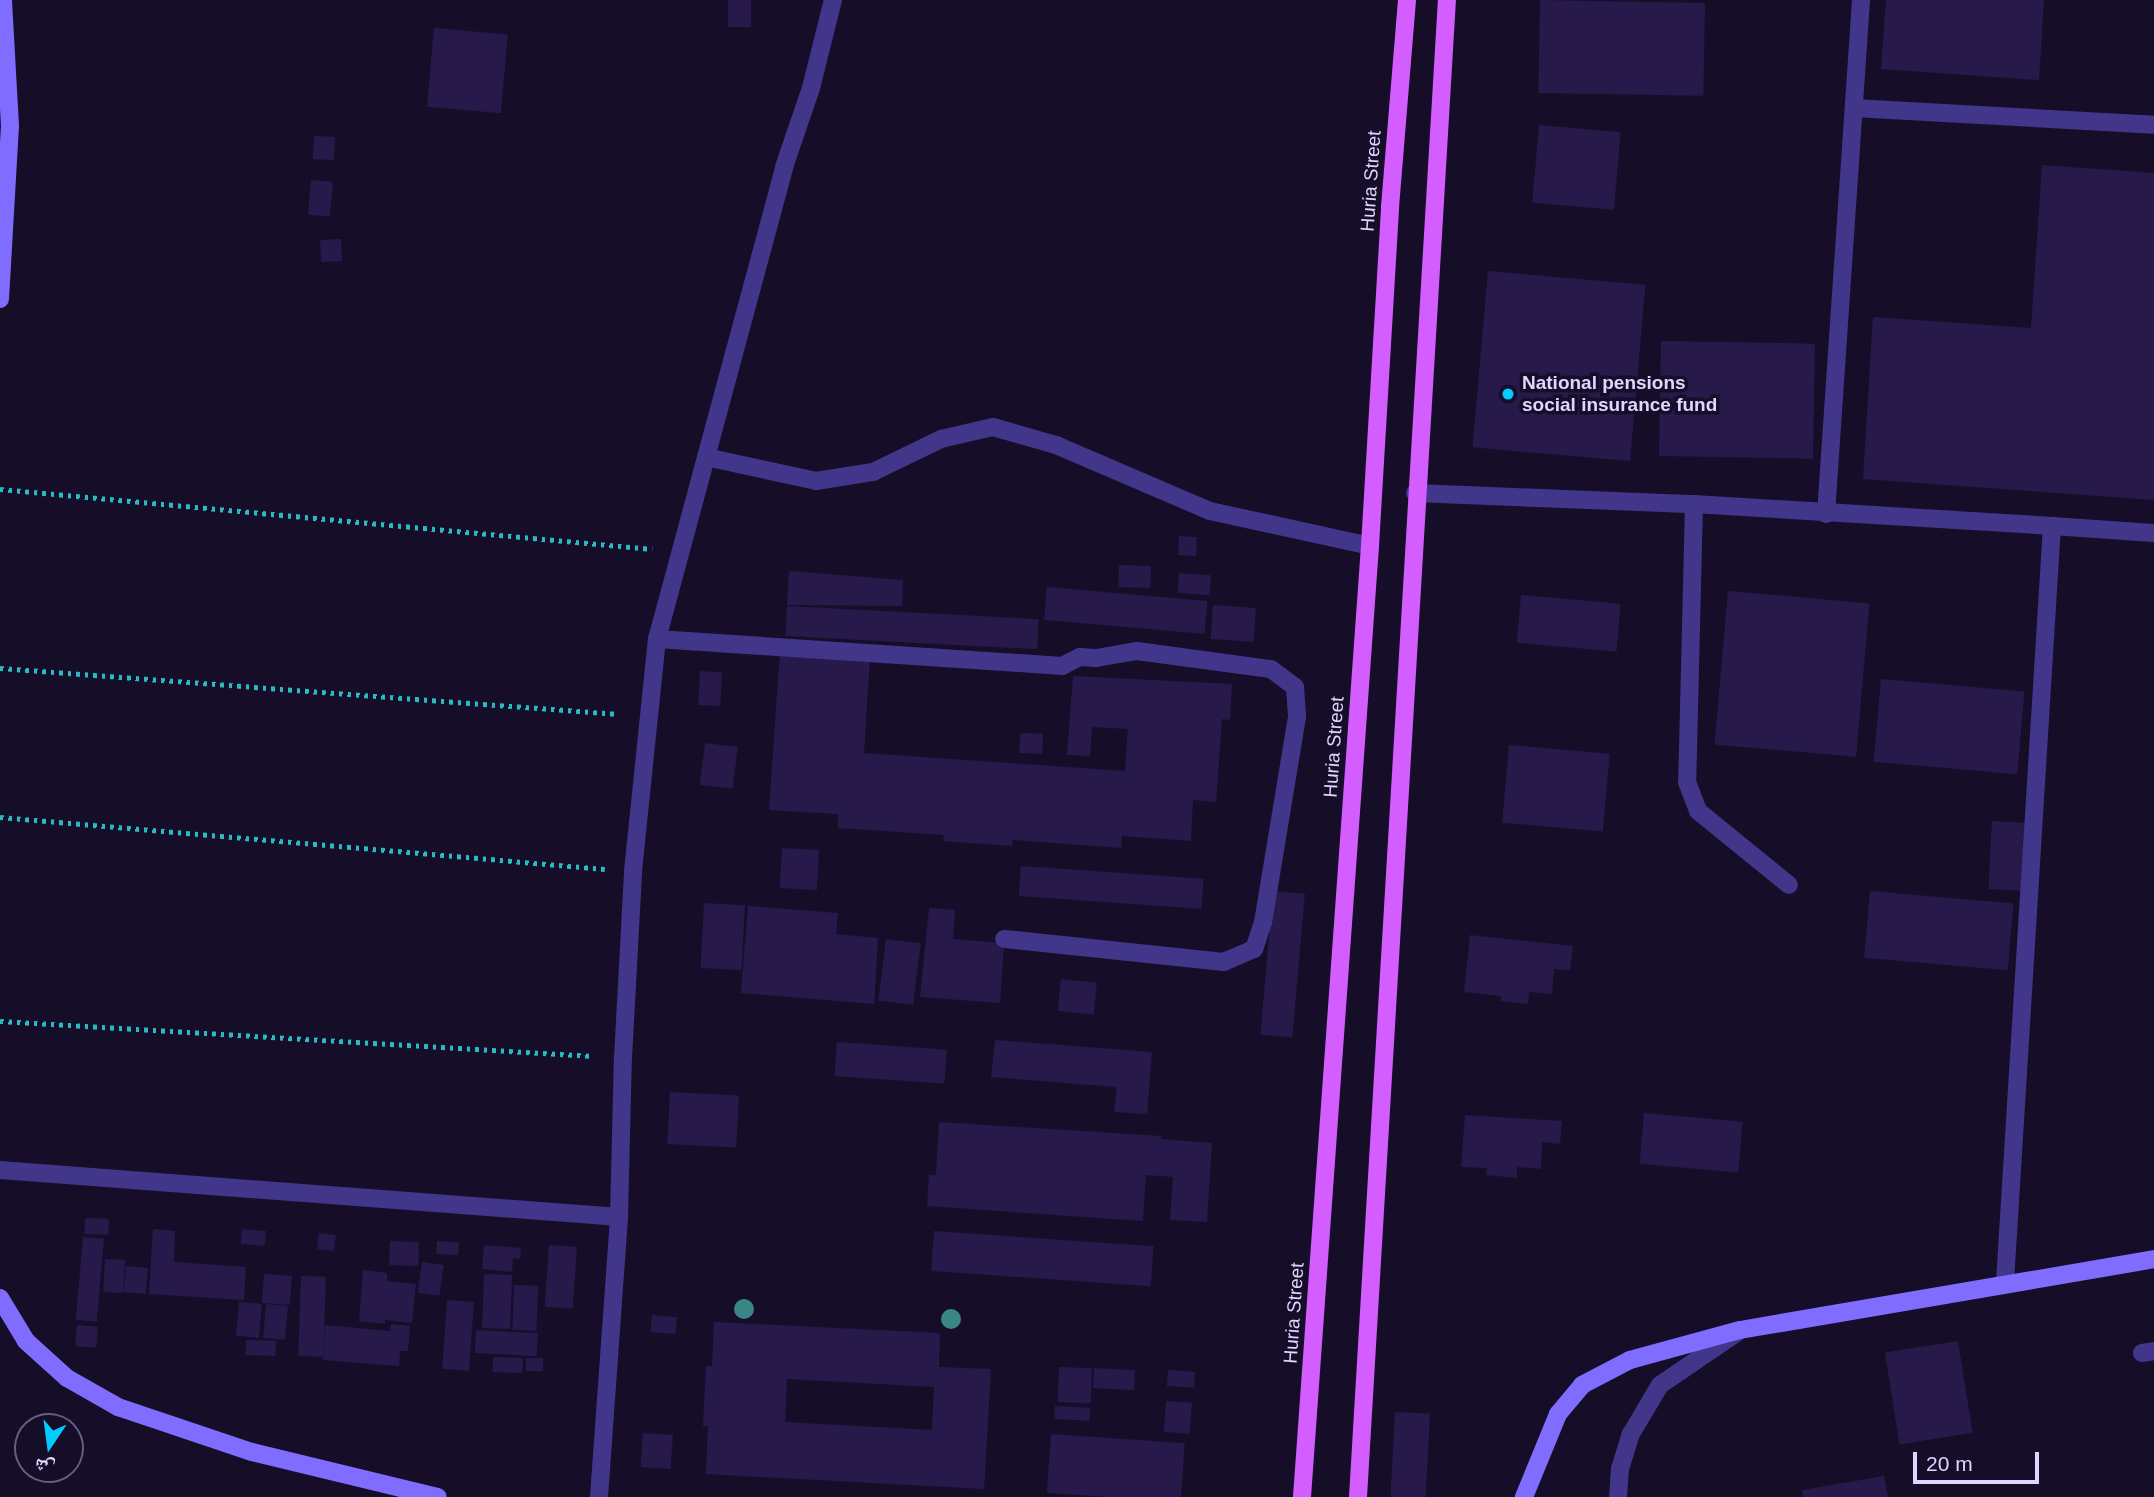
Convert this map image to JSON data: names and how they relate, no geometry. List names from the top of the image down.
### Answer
{
  "streets": {
    "main road": ["Huria Street"]
  },
  "places": ["National pensions social insurance fund"],
  "scale_bar": "20 m",
  "north": "bottom"
}
